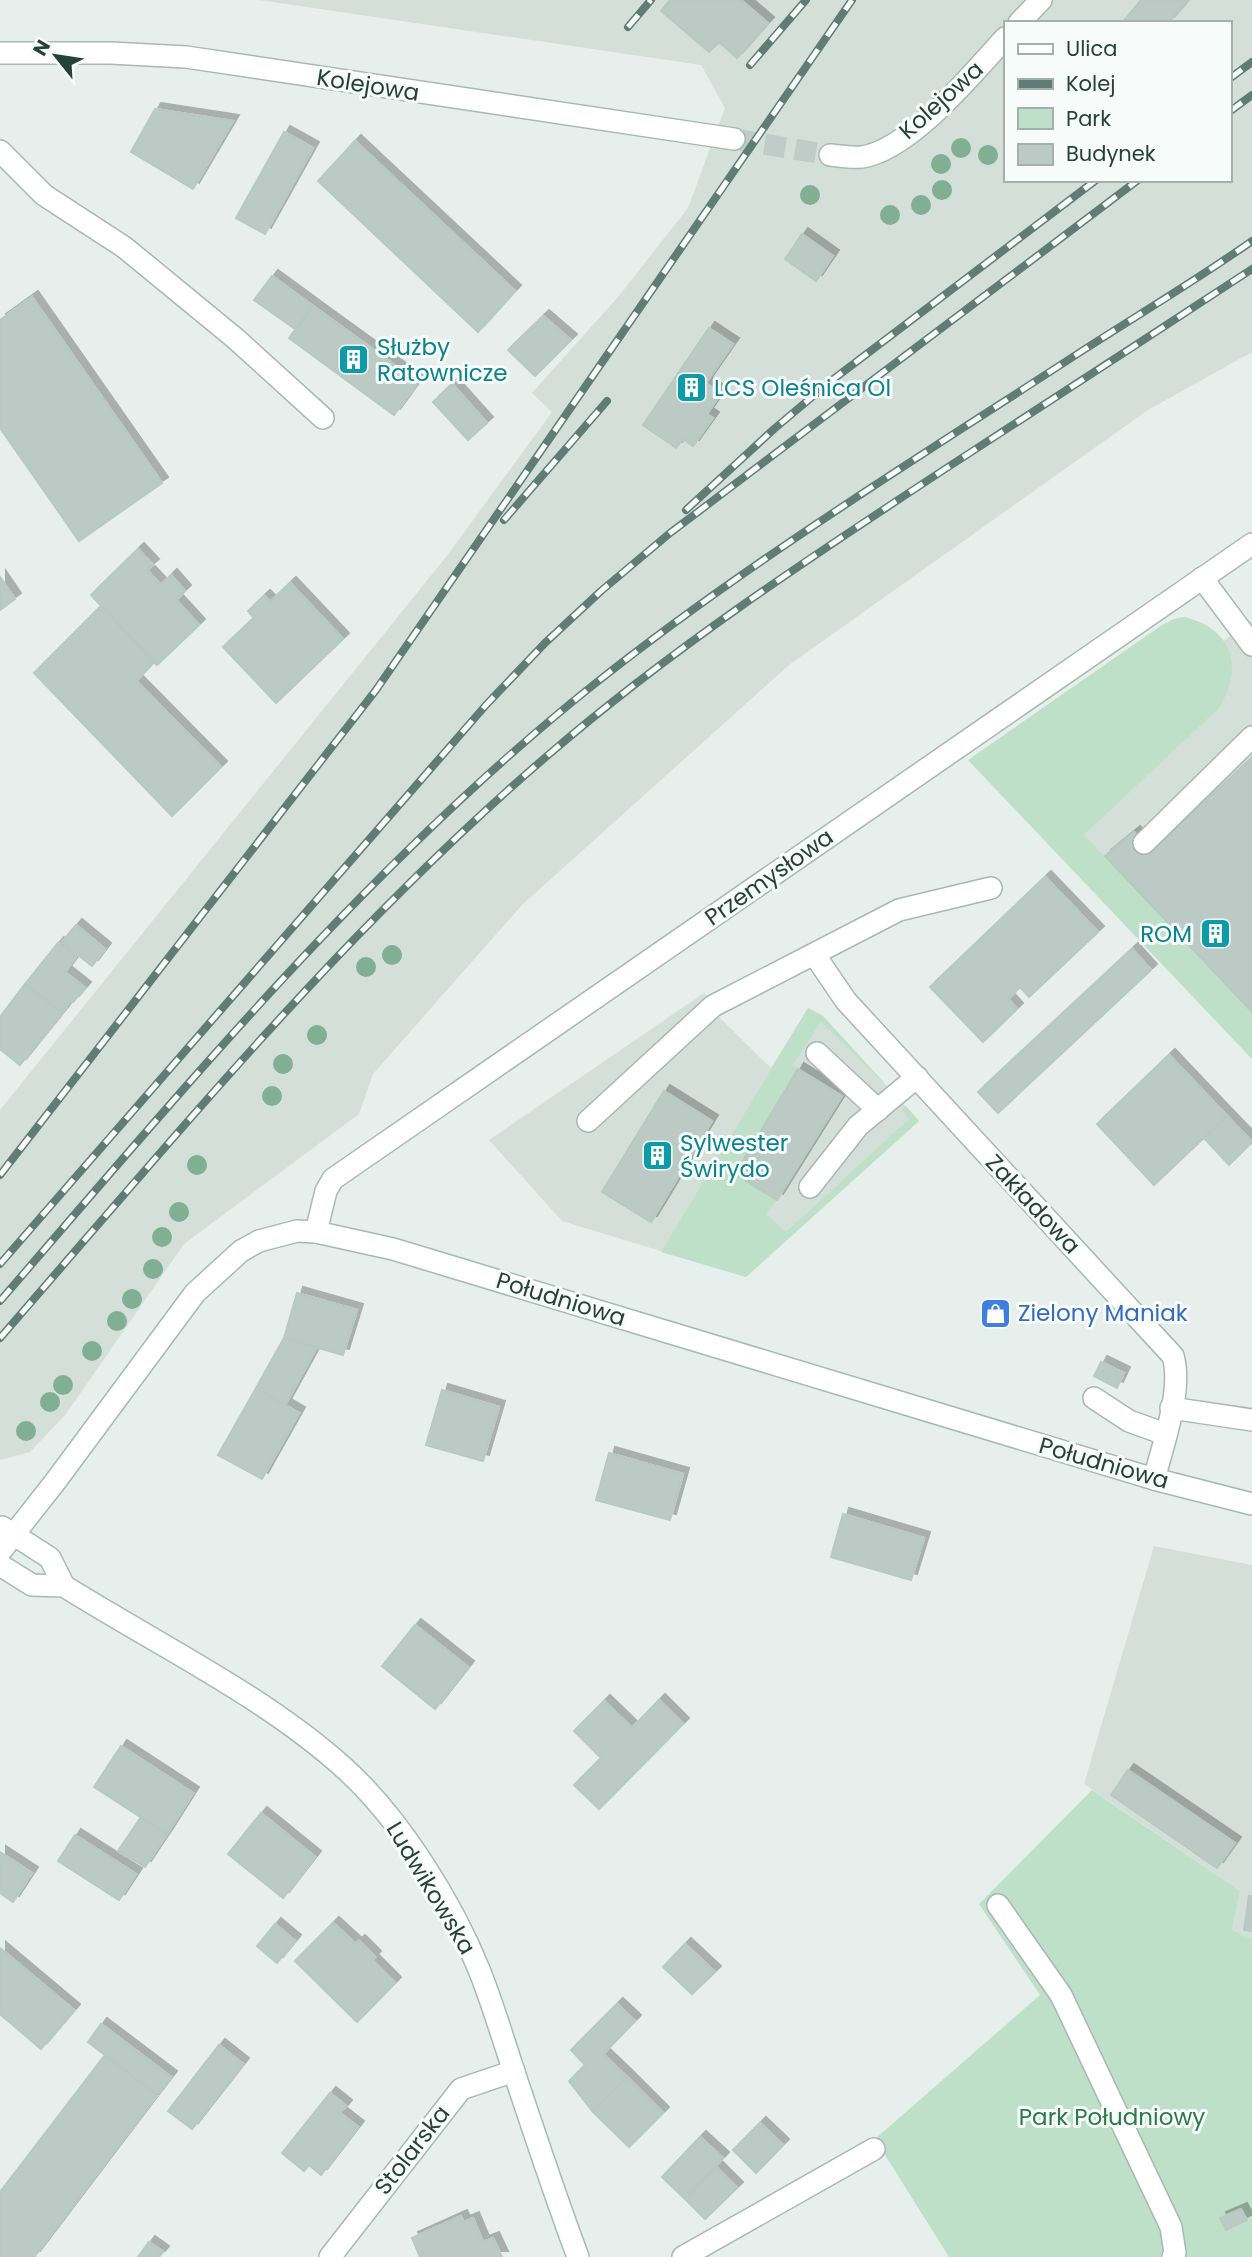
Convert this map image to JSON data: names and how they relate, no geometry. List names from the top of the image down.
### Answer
{
  "streets": {
    "street": [
      "Kolejowa",
      "Przemysłowa",
      "Zakładowa",
      "Południowa",
      "Ludwikowska",
      "Stolarska"
    ]
  },
  "crossings": [
    ["Przemysłowa", "Południowa"],
    ["Zakładowa", "Południowa"],
    ["Południowa", "Ludwikowska"],
    ["Ludwikowska", "Stolarska"]
  ],
  "parks": ["Park Południowy"],
  "places": {
    "building": [
      "Służby Ratownicze",
      "LCS Oleśnica Ol",
      "ROM",
      "Sylwester Świrydo"
    ],
    "shop": ["Zielony Maniak"]
  },
  "legend": [
    "Ulica",
    "Kolej",
    "Park",
    "Budynek"
  ],
  "north": "top left"
}
